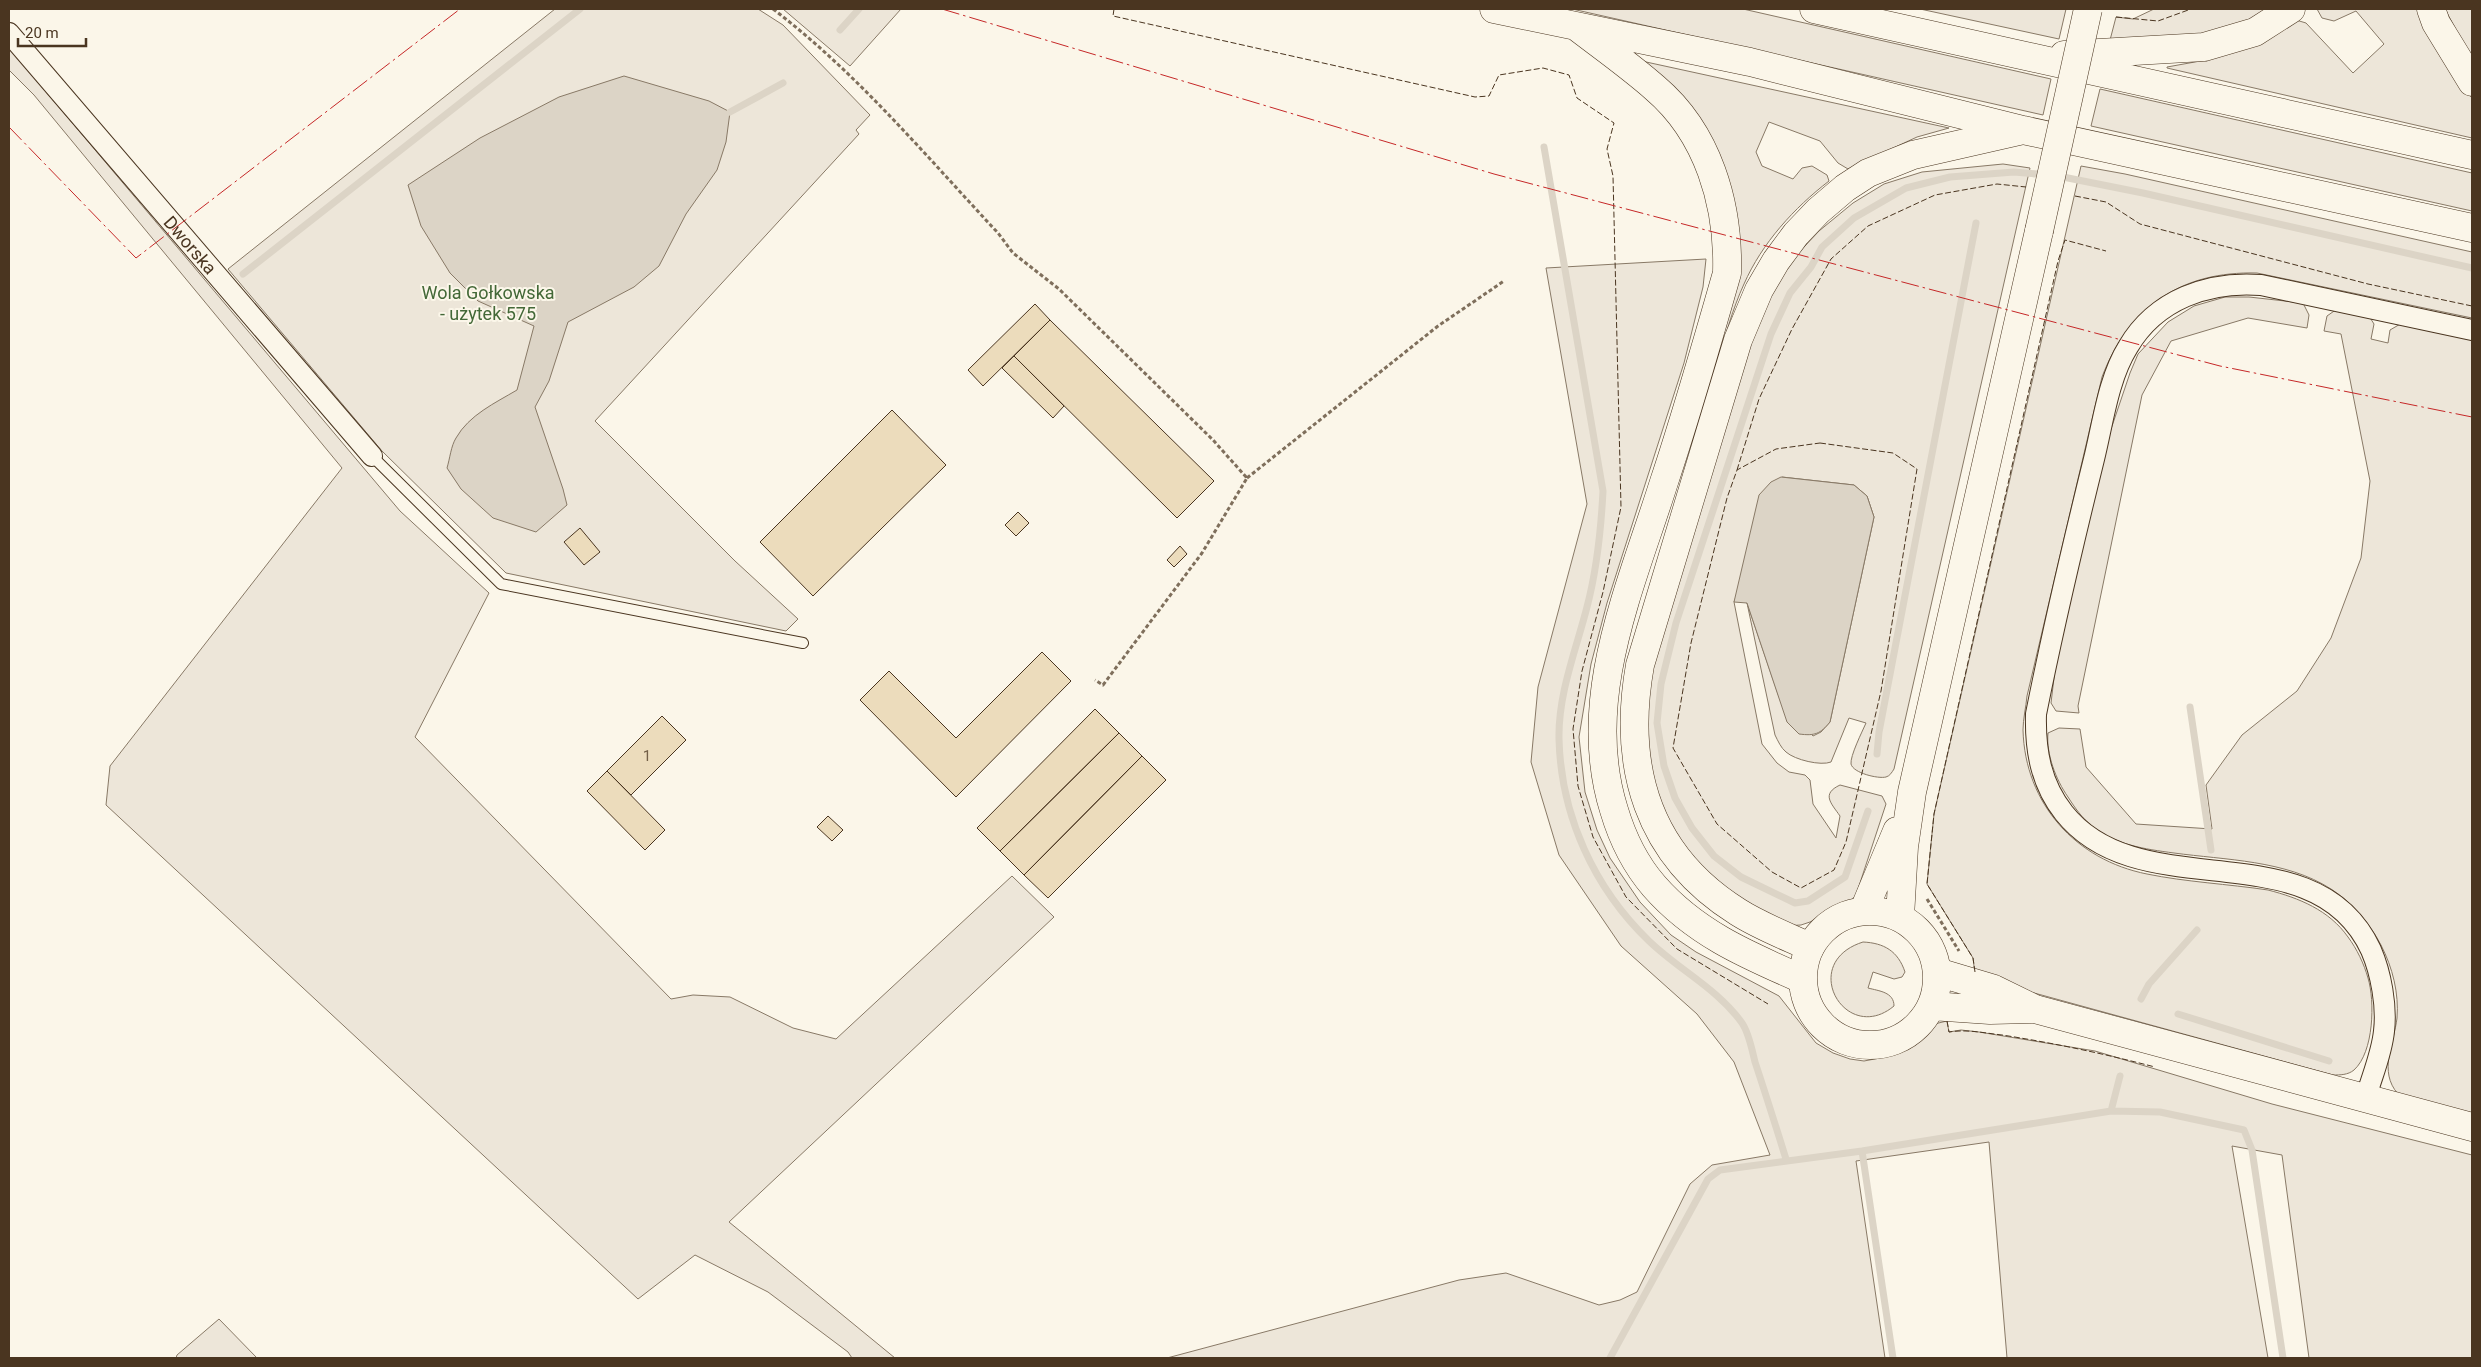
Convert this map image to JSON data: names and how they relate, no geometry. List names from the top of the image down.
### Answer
{
  "streets": {
    "street": ["Dworska"]
  },
  "parks": ["Wola Gołkowska - użytek 575"],
  "house_numbers": ["1"],
  "scale_bar": "20 m"
}
